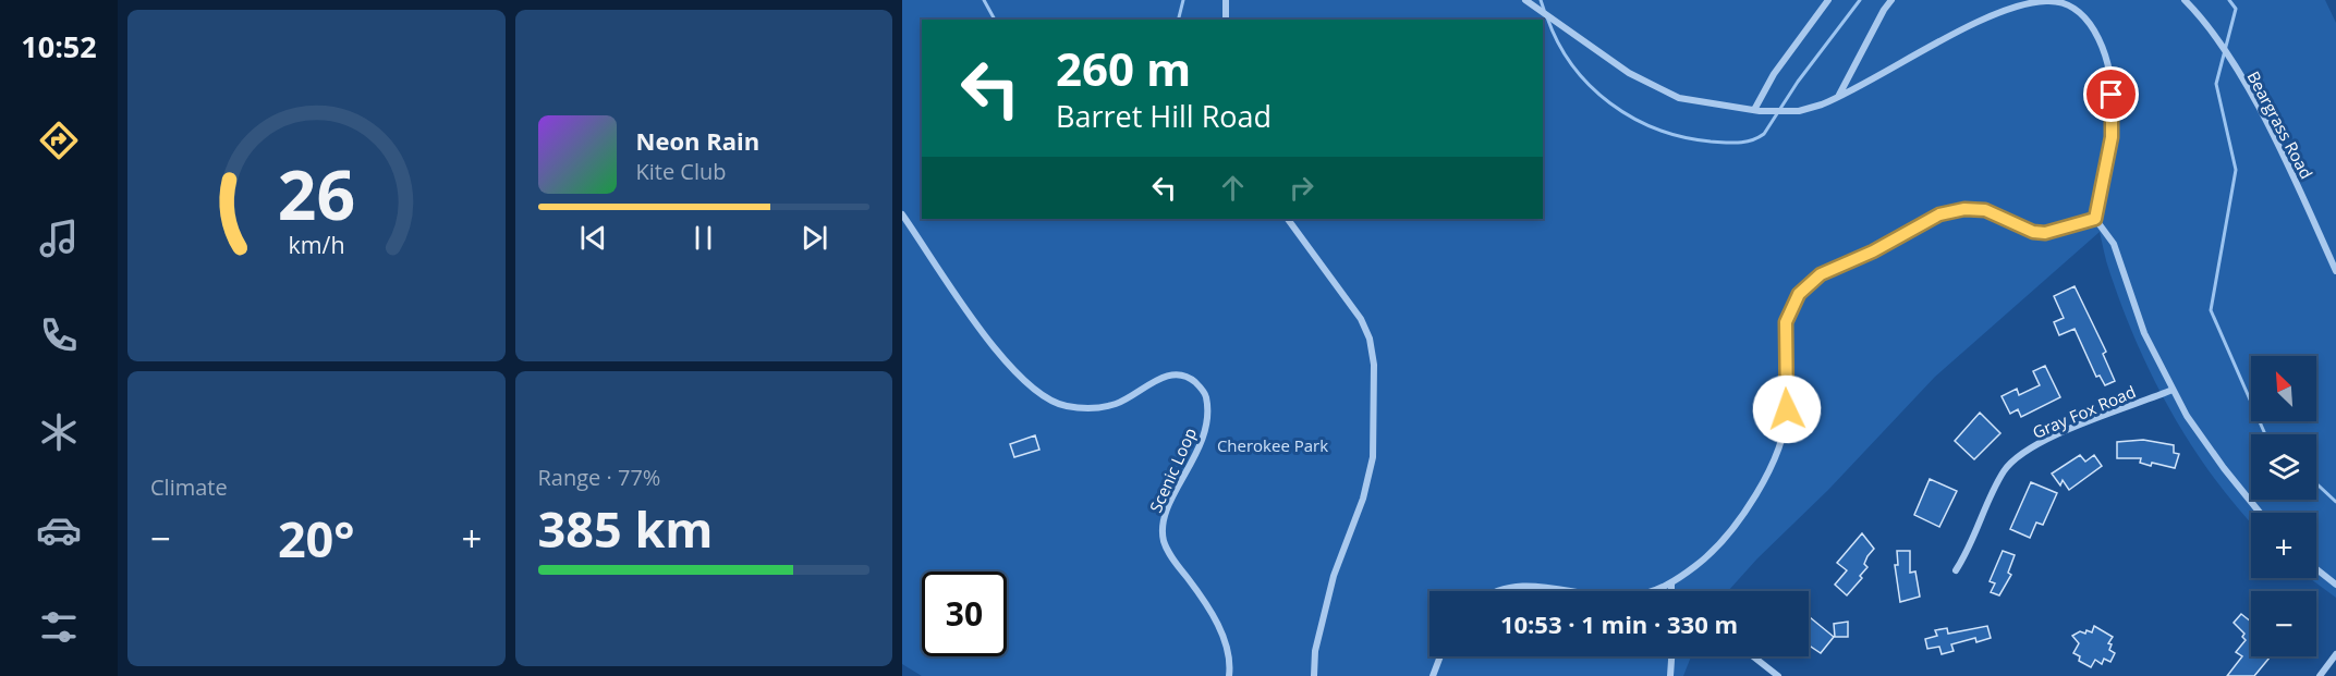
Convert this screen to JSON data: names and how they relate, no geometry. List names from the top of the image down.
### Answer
{
  "streets": {
    "street": ["Beargrass Road", "Gray Fox Road", "Scenic Loop"]
  },
  "parks": ["Cherokee Park"],
  "north": "top left",
  "page": {
    "tabs": "10:52",
    "turn": ["260 m", "Barret Hill Road"],
    "song": ["Neon Rain", "Kite Club"],
    "map_buttons": ["+", "−"],
    "tile": [
      "Climate",
      ["Range · 77%", "385 km"]
    ],
    "heat": ["−", "20°", "+"],
    "limit": "30",
    "trip": "10:53 · 1 min · 330 m",
    "gauge": ["26", "km/h"]
  }
}
